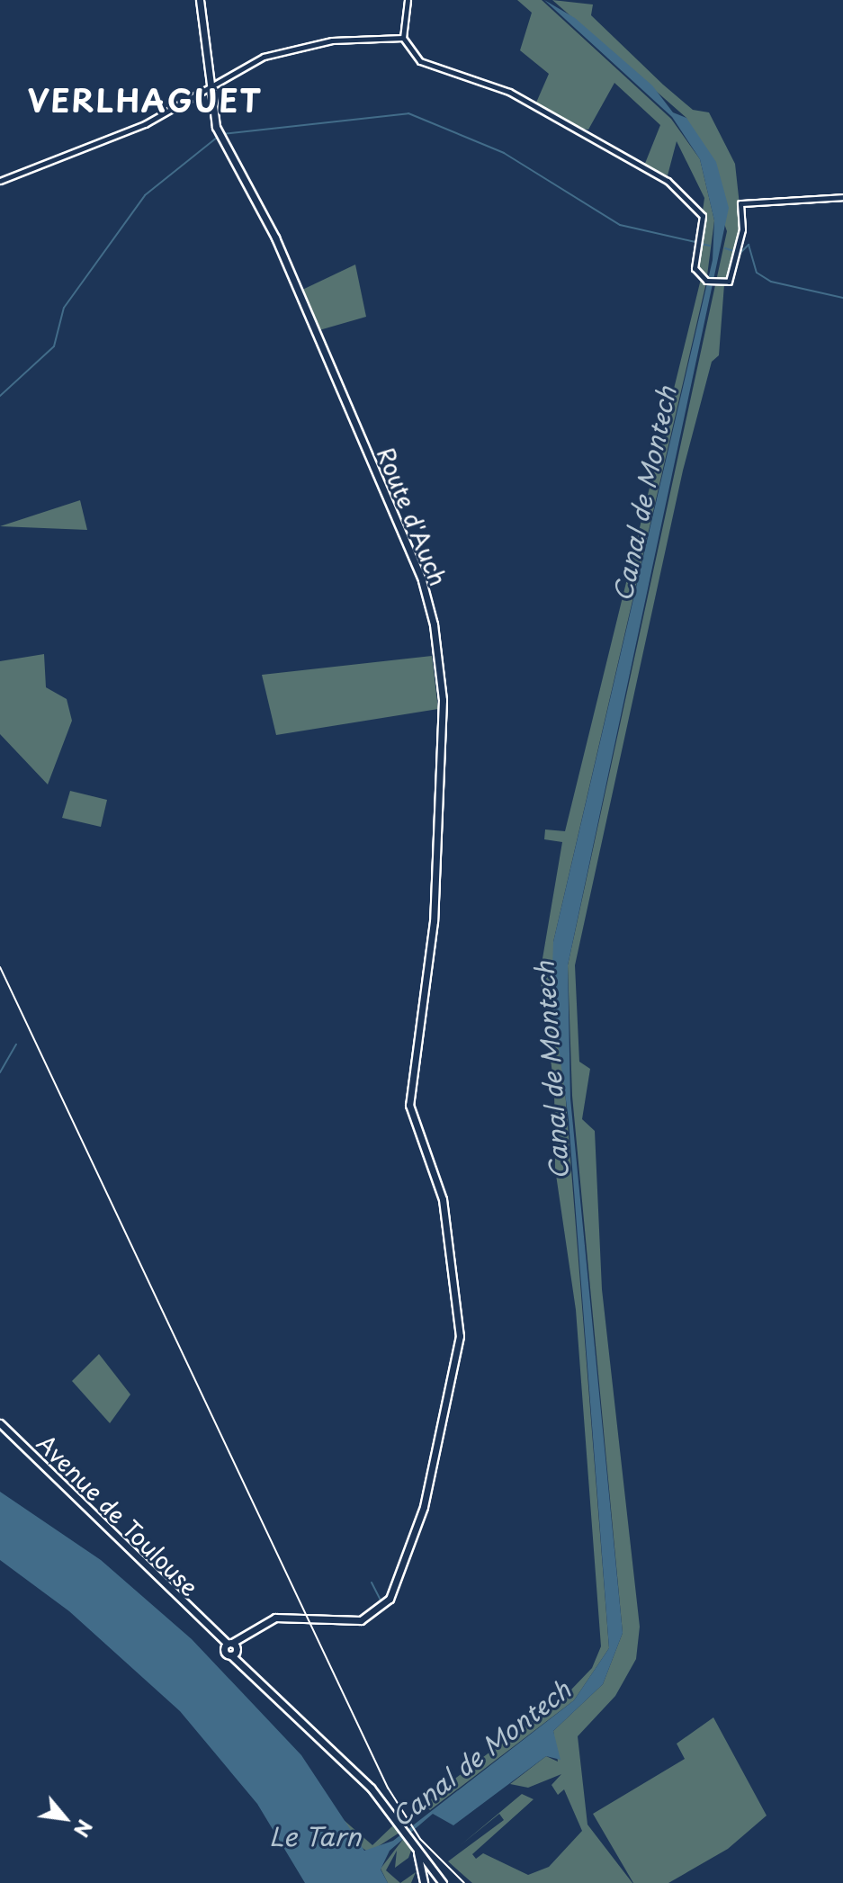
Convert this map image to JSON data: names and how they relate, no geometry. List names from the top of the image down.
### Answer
{
  "streets": {
    "main road": ["Route d'Auch", "Avenue de Toulouse"]
  },
  "crossings": [
    ["Route d'Auch", "Avenue de Toulouse"]
  ],
  "districts": ["VERLHAGUET"],
  "water": ["Canal de Montech", "Le Tarn"],
  "north": "bottom right"
}
